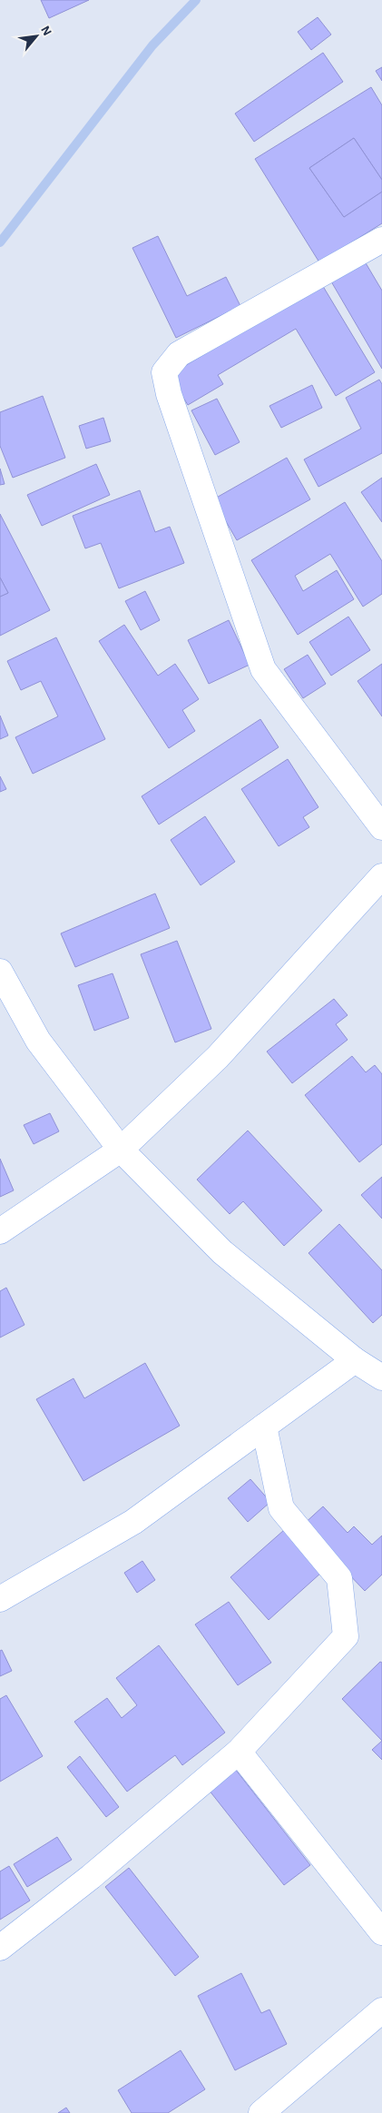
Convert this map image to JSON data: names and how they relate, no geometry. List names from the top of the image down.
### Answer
{
  "north": "top right"
}
